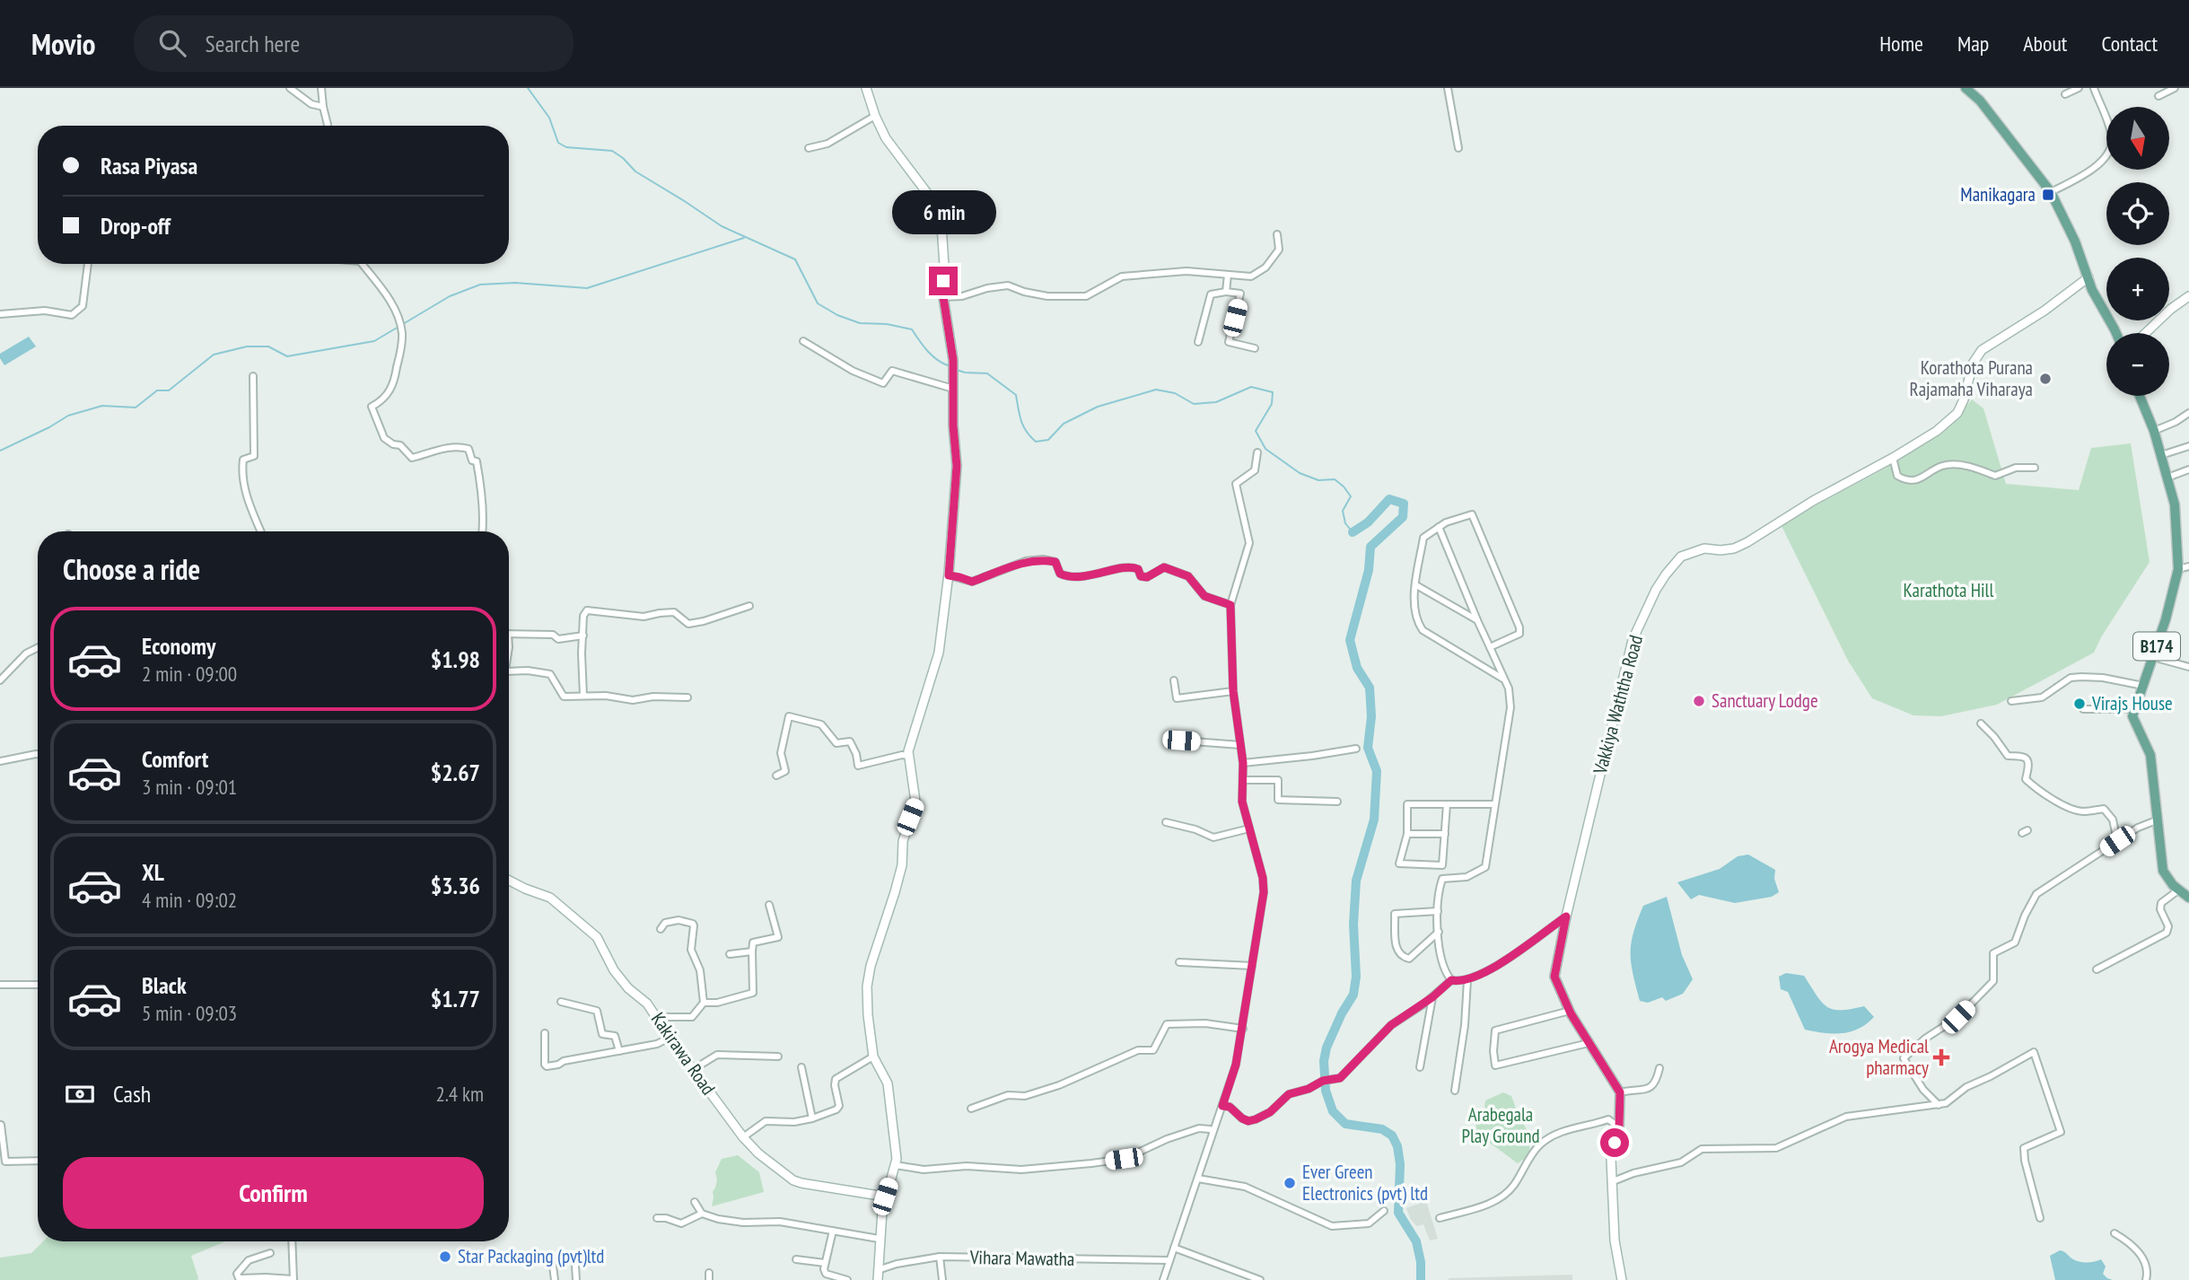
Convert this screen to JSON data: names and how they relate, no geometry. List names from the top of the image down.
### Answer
{
  "streets": {
    "main road": ["B174"],
    "street": ["Vakkiya Waththa Road", "Kakirawa Road", "Vihara Mawatha"]
  },
  "parks": ["Karathota Hill", "Arabegala Play Ground"],
  "places": {
    "transit": ["Manikagara"],
    "other": [
      "Korathota Purana Rajamaha Viharaya",
      "Sanctuary Lodge",
      "Virajs House",
      "Ever Green Electronics (pvt) ltd",
      "Star Packaging (pvt)ltd"
    ],
    "health": ["Arogya Medical pharmacy"]
  },
  "north": "bottom",
  "page": {
    "header": "Movio",
    "search": "Search here",
    "nav": [
      "Home",
      "Map",
      "About",
      "Contact"
    ],
    "map_buttons": ["+", "−"],
    "banner": ["Rasa Piyasa", "Drop-off"],
    "bubble": "6 min",
    "heading": "Choose a ride",
    "list": [
      {
        "name": "Economy",
        "note": "2 min · 09:00",
        "value": "$1.98"
      },
      {
        "name": "Comfort",
        "note": "3 min · 09:01",
        "value": "$2.67"
      },
      {
        "name": "XL",
        "note": "4 min · 09:02",
        "value": "$3.36"
      },
      {
        "name": "Black",
        "note": "5 min · 09:03",
        "value": "$1.77"
      }
    ],
    "pay": ["Cash", "2.4 km"],
    "buttons": "Confirm"
  }
}
